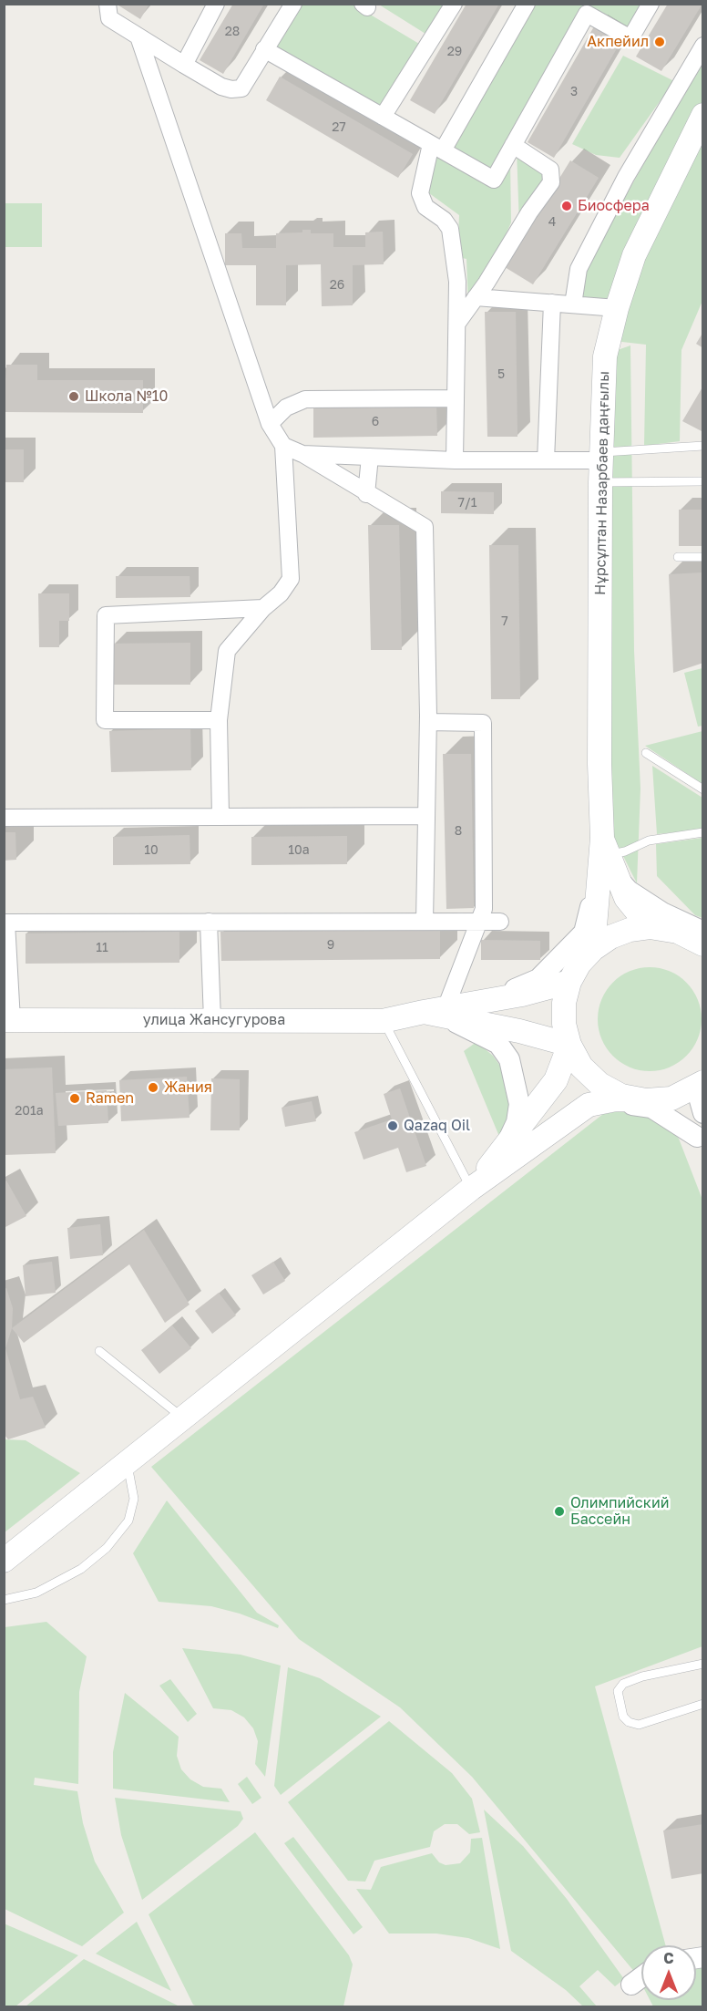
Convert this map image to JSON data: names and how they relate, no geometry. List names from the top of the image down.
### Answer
{
  "streets": {
    "main road": ["Нұрсұлтан Назарбаев даңғылы", "улица Жансугурова"]
  },
  "places": [
    "Акпейил",
    "Биосфера",
    "Школа №10",
    "Жания",
    "Ramen",
    "Qazaq Oil",
    "Олимпийский Бассейн"
  ],
  "house_numbers": [
    "28",
    "29",
    "3",
    "27",
    "4",
    "26",
    "5",
    "6",
    "7/1",
    "7",
    "8",
    "10",
    "10а",
    "9",
    "11",
    "201а"
  ],
  "north": "top"
}
